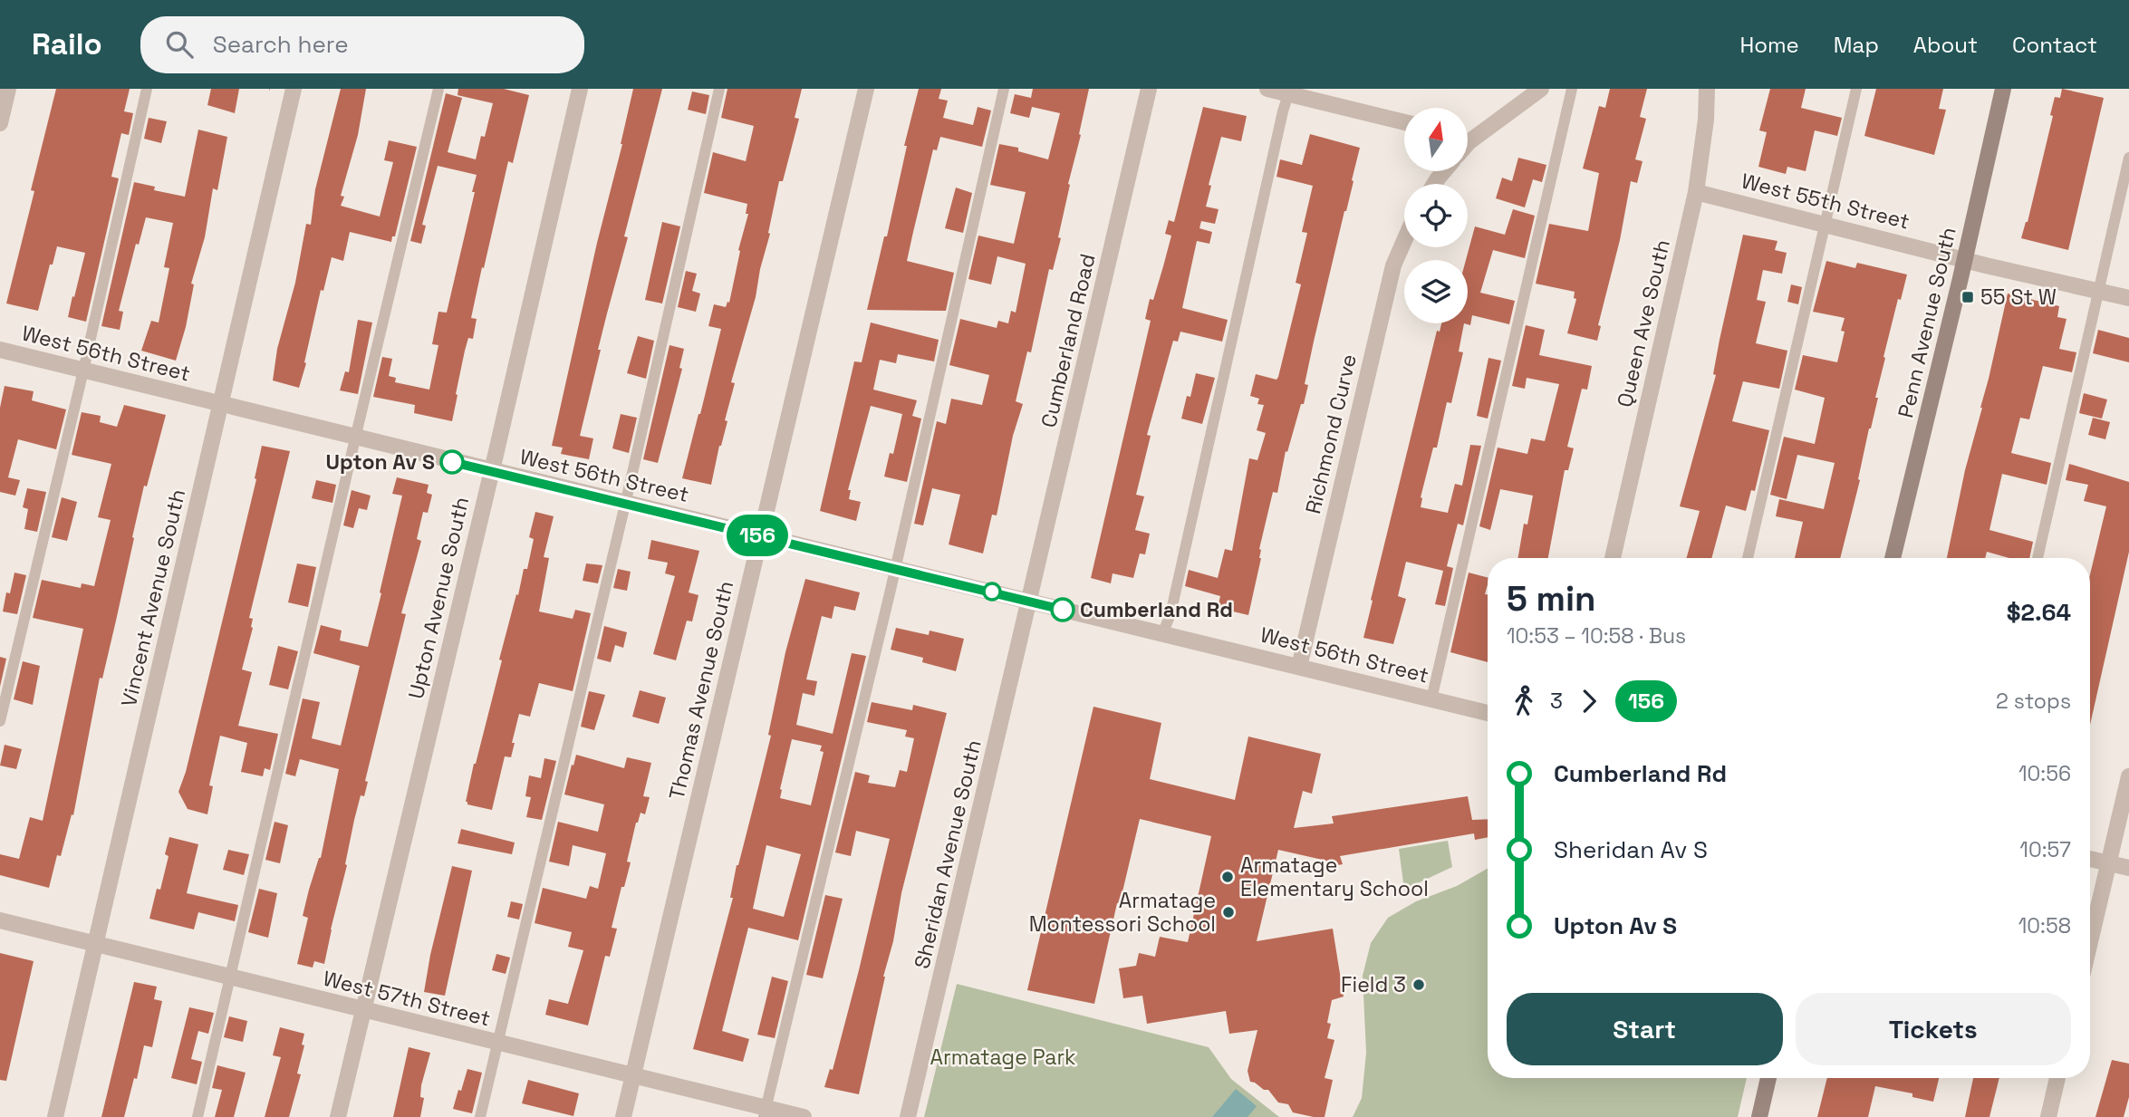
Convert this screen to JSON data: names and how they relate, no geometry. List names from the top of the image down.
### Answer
{
  "streets": {
    "main road": ["Penn Avenue South"],
    "street": [
      "West 55th Street",
      "Queen Ave South",
      "Cumberland Road",
      "West 56th Street",
      "Richmond Curve",
      "Vincent Avenue South",
      "Upton Avenue South",
      "Thomas Avenue South",
      "Sheridan Avenue South",
      "West 57th Street"
    ]
  },
  "crossings": [
    ["West 55th Street", "Penn Avenue South"],
    ["West 55th Street", "Queen Ave South"],
    ["Cumberland Road", "West 56th Street"],
    ["Cumberland Road", "Sheridan Avenue South"],
    ["West 56th Street", "Richmond Curve"],
    ["West 56th Street", "Vincent Avenue South"],
    ["West 56th Street", "Upton Avenue South"],
    ["West 56th Street", "Thomas Avenue South"],
    ["West 56th Street", "Sheridan Avenue South"],
    ["Vincent Avenue South", "West 57th Street"],
    ["Upton Avenue South", "West 57th Street"],
    ["Thomas Avenue South", "West 57th Street"]
  ],
  "parks": ["Armatage Park"],
  "places": {
    "transit": ["55 St W"],
    "other": [
      "Upton Av S",
      "Cumberland Rd",
      "Armatage Elementary School",
      "Armatage Montessori School",
      "Field 3"
    ]
  },
  "lines": ["bus line 156"],
  "north": "top",
  "page": {
    "header": "Railo",
    "search": "Search here",
    "nav": [
      "Home",
      "Map",
      "About",
      "Contact"
    ],
    "on_map": "156",
    "heading": ["5 min", "10:53 – 10:58 · Bus", "$2.64"],
    "legs": ["3", "156", "2 stops"],
    "list": [
      {
        "name": "Cumberland Rd",
        "value": "10:56"
      },
      {
        "name": "Sheridan Av S",
        "value": "10:57"
      },
      {
        "name": "Upton Av S",
        "value": "10:58"
      }
    ],
    "buttons": ["Start", "Tickets"]
  }
}
